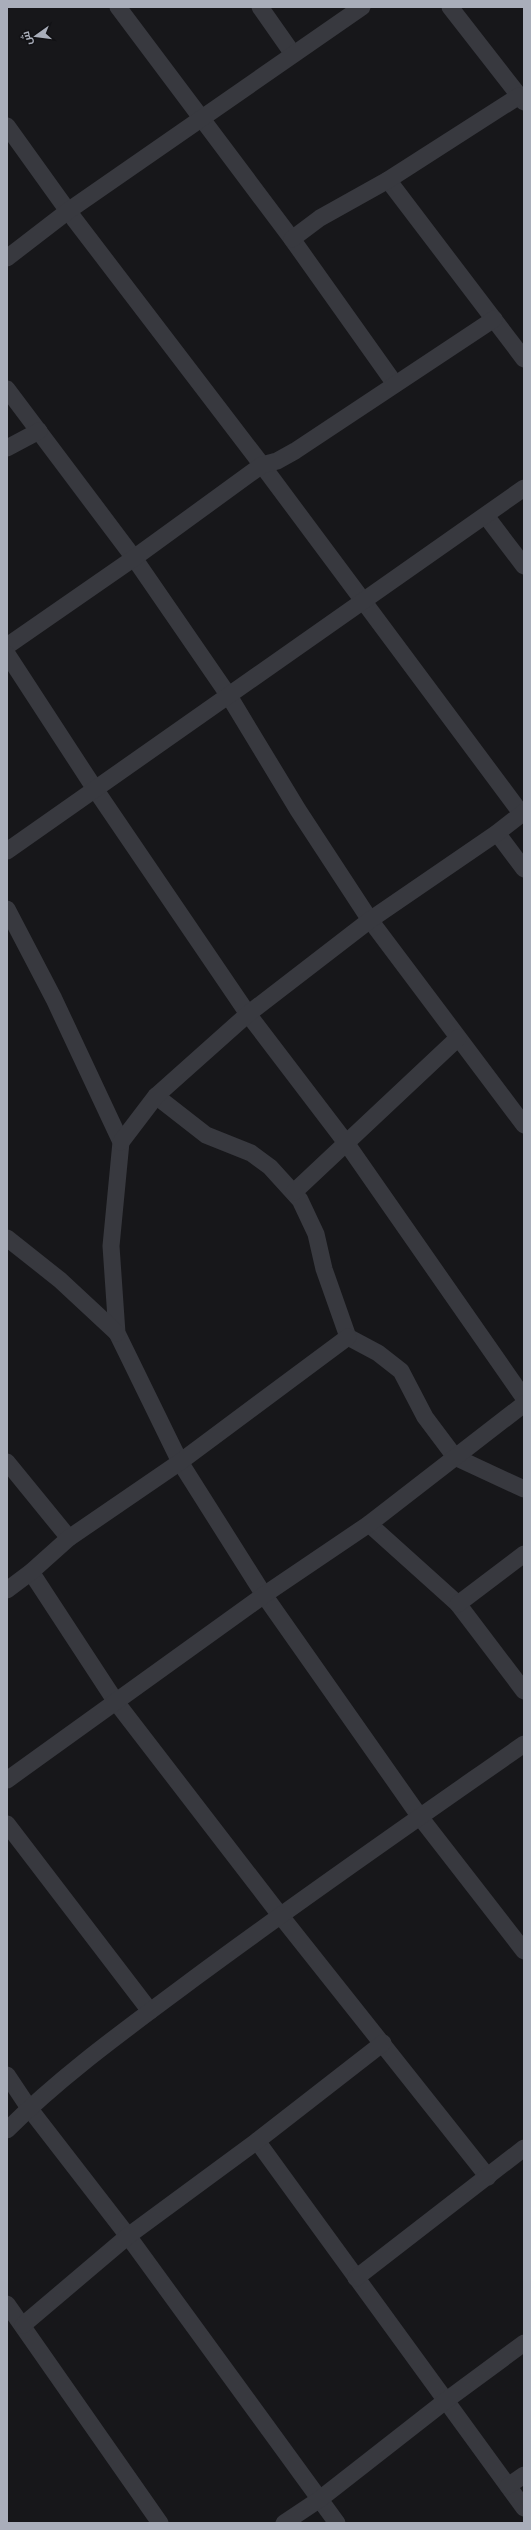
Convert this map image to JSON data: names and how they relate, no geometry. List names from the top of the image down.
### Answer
{
  "north": "left"
}
